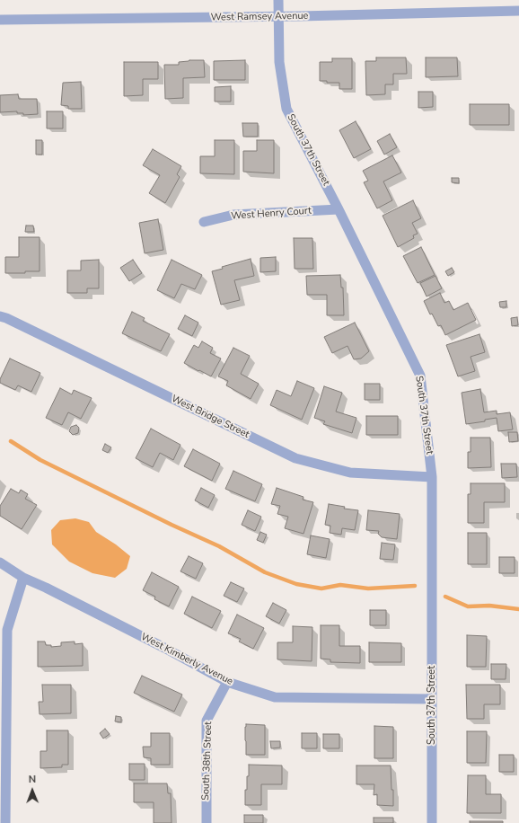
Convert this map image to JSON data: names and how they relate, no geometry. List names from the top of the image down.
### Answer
{
  "streets": {
    "street": [
      "West Ramsey Avenue",
      "South 37th Street",
      "West Henry Court",
      "West Bridge Street",
      "West Kimberly Avenue",
      "South 38th Street"
    ]
  },
  "crossings": [
    ["West Ramsey Avenue", "South 37th Street"],
    ["South 37th Street", "West Henry Court"],
    ["South 37th Street", "West Bridge Street"],
    ["South 37th Street", "West Kimberly Avenue"],
    ["West Kimberly Avenue", "South 38th Street"]
  ],
  "north": "top"
}
